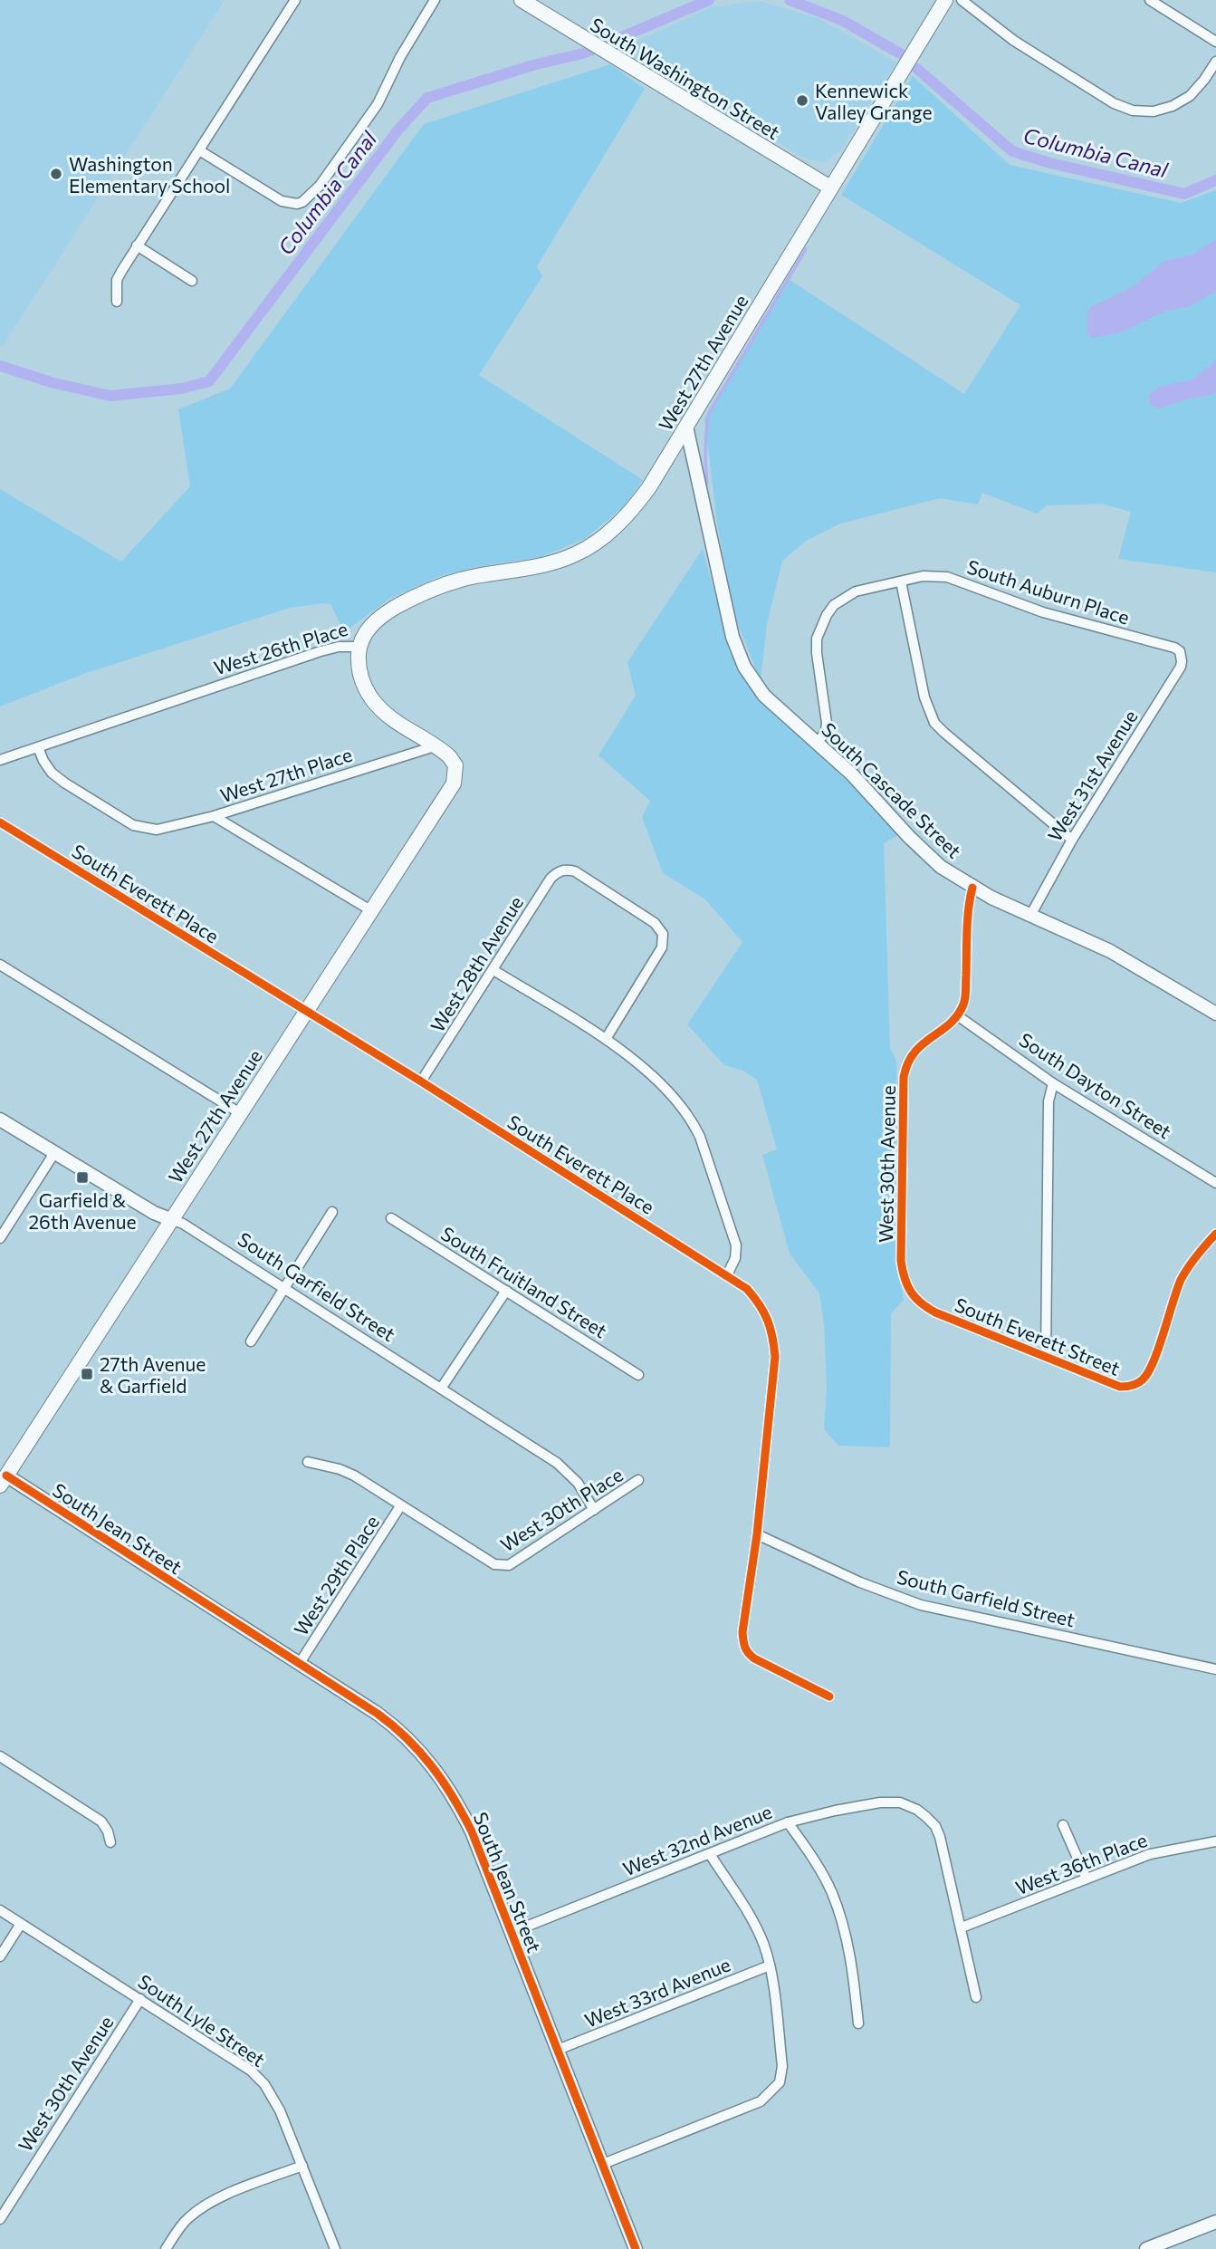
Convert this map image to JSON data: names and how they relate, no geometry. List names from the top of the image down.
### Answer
{
  "streets": {
    "main road": ["South Washington Street", "West 27th Avenue", "West 26th Place"],
    "street": [
      "South Auburn Place",
      "West 27th Place",
      "West 31st Avenue",
      "South Cascade Street",
      "South Everett Place",
      "West 28th Avenue",
      "South Dayton Street",
      "West 30th Avenue",
      "South Fruitland Street",
      "South Garfield Street",
      "South Everett Street",
      "West 30th Place",
      "South Jean Street",
      "West 29th Place",
      "West 32nd Avenue",
      "West 36th Place",
      "West 33rd Avenue",
      "South Lyle Street"
    ]
  },
  "crossings": [
    ["South Washington Street", "West 27th Avenue"],
    ["West 27th Avenue", "West 26th Place"],
    ["West 27th Avenue", "West 27th Place"],
    ["West 27th Avenue", "South Cascade Street"],
    ["West 27th Avenue", "South Everett Place"],
    ["West 27th Avenue", "South Garfield Street"],
    ["West 27th Avenue", "South Jean Street"],
    ["South Auburn Place", "West 31st Avenue"],
    ["West 26th Place", "West 27th Place"],
    ["West 31st Avenue", "South Cascade Street"],
    ["South Everett Place", "West 28th Avenue"],
    ["South Everett Place", "South Garfield Street"],
    ["South Dayton Street", "West 30th Avenue"],
    ["West 30th Avenue", "South Everett Street"],
    ["West 30th Avenue", "South Lyle Street"],
    ["South Garfield Street", "West 30th Place"],
    ["West 30th Place", "West 29th Place"],
    ["South Jean Street", "West 29th Place"],
    ["South Jean Street", "West 32nd Avenue"],
    ["South Jean Street", "West 33rd Avenue"],
    ["West 32nd Avenue", "West 36th Place"]
  ],
  "water": ["Columbia Canal"],
  "places": {
    "other": ["Kennewick Valley Grange", "Washington Elementary School"],
    "transit": ["Garfield & 26th Avenue", "27th Avenue & Garfield"]
  }
}
